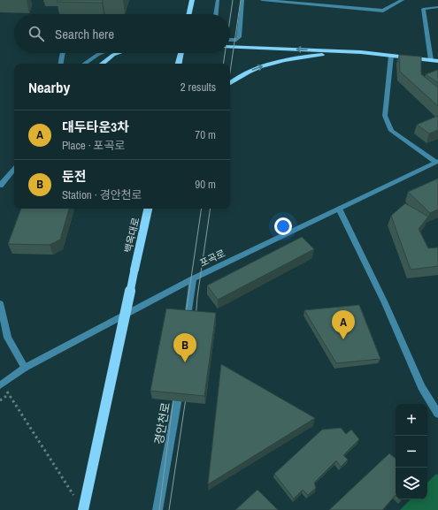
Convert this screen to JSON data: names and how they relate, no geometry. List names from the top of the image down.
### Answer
{
  "streets": {
    "main road": ["백옥대로"],
    "street": ["포곡로", "경안천로"]
  },
  "page": {
    "search": "Search here",
    "heading": ["Nearby", "2 results"],
    "list": [
      {
        "mark": "A",
        "name": "대두타운3차",
        "note": "Place · 포곡로",
        "value": "70 m"
      },
      {
        "mark": "B",
        "name": "둔전",
        "note": "Station · 경안천로",
        "value": "90 m"
      }
    ],
    "pins": ["A", "B"],
    "map_buttons": ["+", "−"]
  }
}
